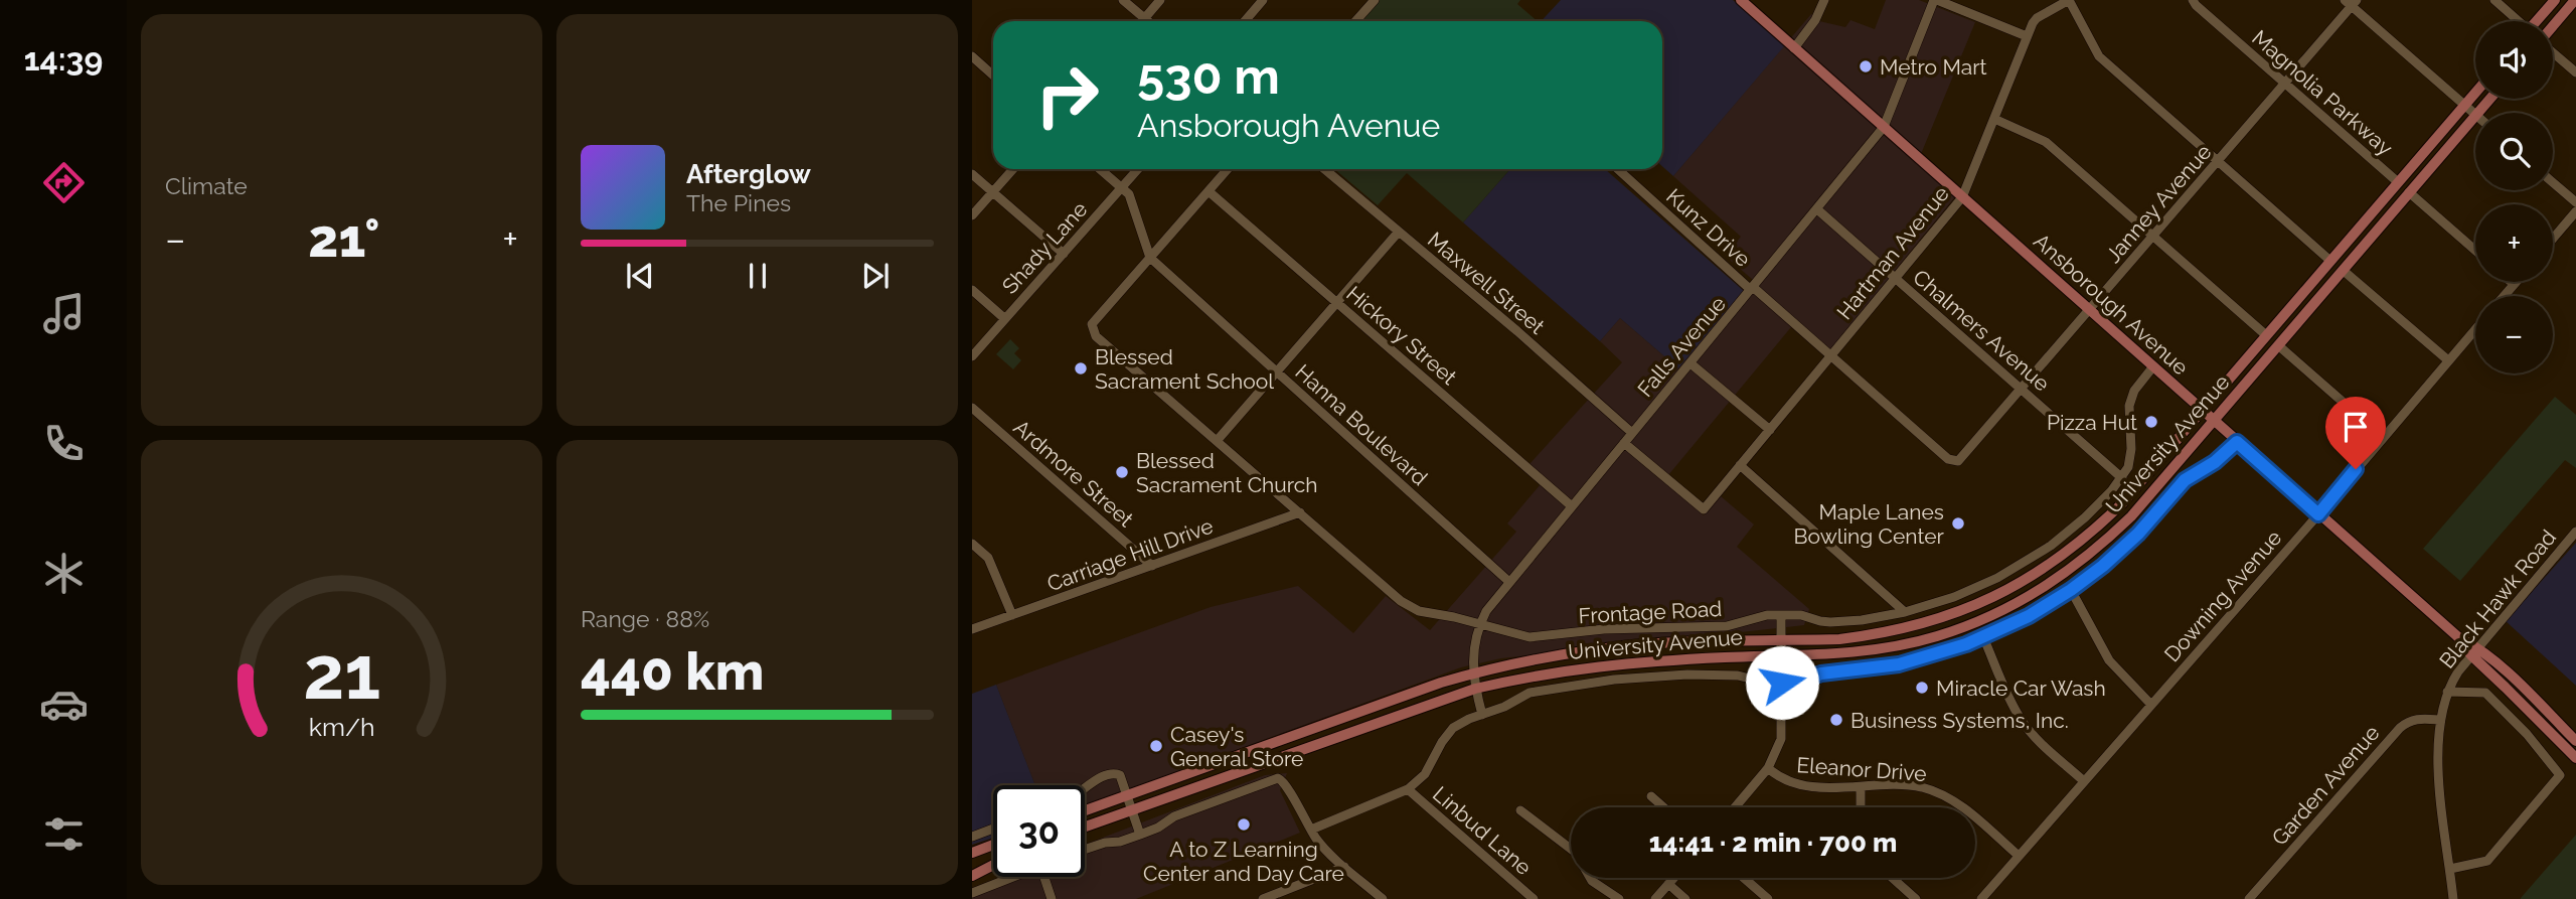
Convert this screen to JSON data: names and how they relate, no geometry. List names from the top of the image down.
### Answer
{
  "streets": {
    "main road": ["Ansborough Avenue", "University Avenue"],
    "street": [
      "Magnolia Parkway",
      "Janney Avenue",
      "Kunz Drive",
      "Shady Lane",
      "Hartman Avenue",
      "Maxwell Street",
      "Chalmers Avenue",
      "Hickory Street",
      "Falls Avenue",
      "Hanna Boulevard",
      "Ardmore Street",
      "Carriage Hill Drive",
      "Downing Avenue",
      "Black Hawk Road",
      "Frontage Road",
      "Eleanor Drive",
      "Garden Avenue",
      "Linbud Lane"
    ]
  },
  "crossings": [
    ["Magnolia Parkway", "Janney Avenue"],
    ["Magnolia Parkway", "University Avenue"],
    ["Janney Avenue", "Kunz Drive"],
    ["Janney Avenue", "Ansborough Avenue"],
    ["Janney Avenue", "Chalmers Avenue"],
    ["Kunz Drive", "Hartman Avenue"],
    ["Kunz Drive", "Falls Avenue"],
    ["Shady Lane", "Hanna Boulevard"],
    ["Hartman Avenue", "Ansborough Avenue"],
    ["Hartman Avenue", "Chalmers Avenue"],
    ["Hartman Avenue", "Falls Avenue"],
    ["Maxwell Street", "Falls Avenue"],
    ["Ansborough Avenue", "Falls Avenue"],
    ["Ansborough Avenue", "University Avenue"],
    ["Ansborough Avenue", "Downing Avenue"],
    ["Ansborough Avenue", "Black Hawk Road"],
    ["Ansborough Avenue", "Frontage Road"],
    ["Chalmers Avenue", "Falls Avenue"],
    ["Chalmers Avenue", "Frontage Road"],
    ["Hickory Street", "Falls Avenue"],
    ["Falls Avenue", "Hanna Boulevard"],
    ["Falls Avenue", "University Avenue"],
    ["Falls Avenue", "Frontage Road"],
    ["Hanna Boulevard", "Frontage Road"],
    ["Ardmore Street", "Carriage Hill Drive"],
    ["Carriage Hill Drive", "Frontage Road"],
    ["Downing Avenue", "Eleanor Drive"],
    ["Black Hawk Road", "Garden Avenue"]
  ],
  "places": [
    "Metro Mart",
    "Blessed Sacrament School",
    "Pizza Hut",
    "Blessed Sacrament Church",
    "Maple Lanes Bowling Center",
    "Miracle Car Wash",
    "Business Systems, Inc.",
    "Casey's General Store",
    "A to Z Learning Center and Day Care"
  ],
  "page": {
    "tabs": "14:39",
    "tile": [
      "Climate",
      ["Range · 88%", "440 km"]
    ],
    "map_buttons": ["+", "−"],
    "turn": ["530 m", "Ansborough Avenue"],
    "song": ["Afterglow", "The Pines"],
    "heat": ["−", "21°", "+"],
    "limit": "30",
    "trip": "14:41 · 2 min · 700 m",
    "gauge": ["21", "km/h"]
  }
}
